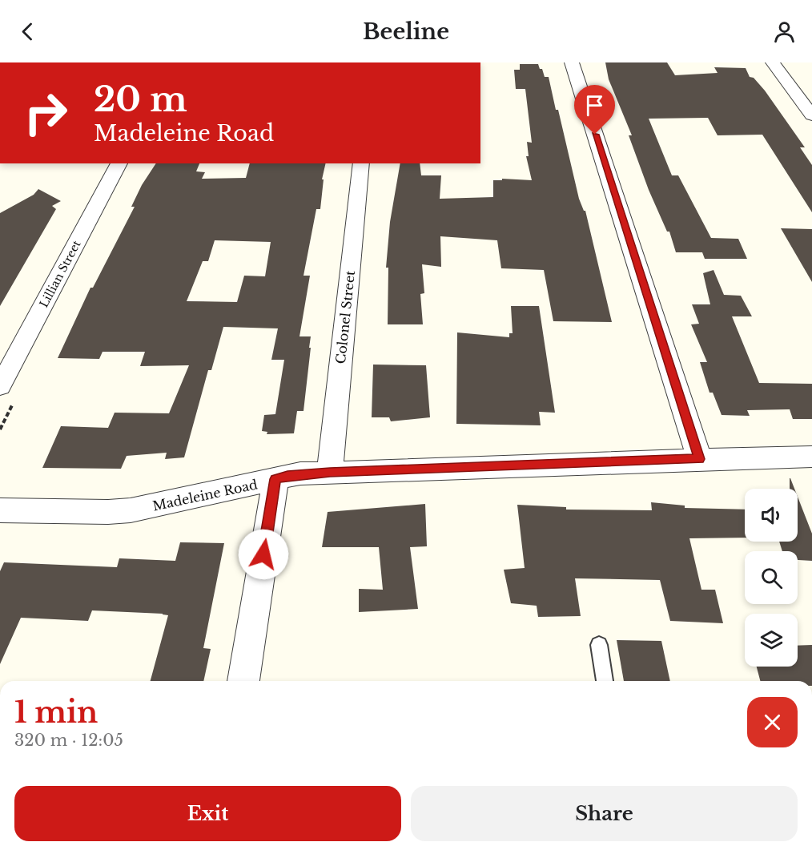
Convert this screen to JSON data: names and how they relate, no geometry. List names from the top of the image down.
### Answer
{
  "streets": {
    "street": ["Lillian Street", "Colonel Street", "Madeleine Road"]
  },
  "crossings": [
    ["Colonel Street", "Madeleine Road"]
  ],
  "page": {
    "header": "Beeline",
    "turn": ["20 m", "Madeleine Road"],
    "heading": ["1 min", "320 m · 12:05"],
    "buttons": ["Exit", "Share"]
  }
}
